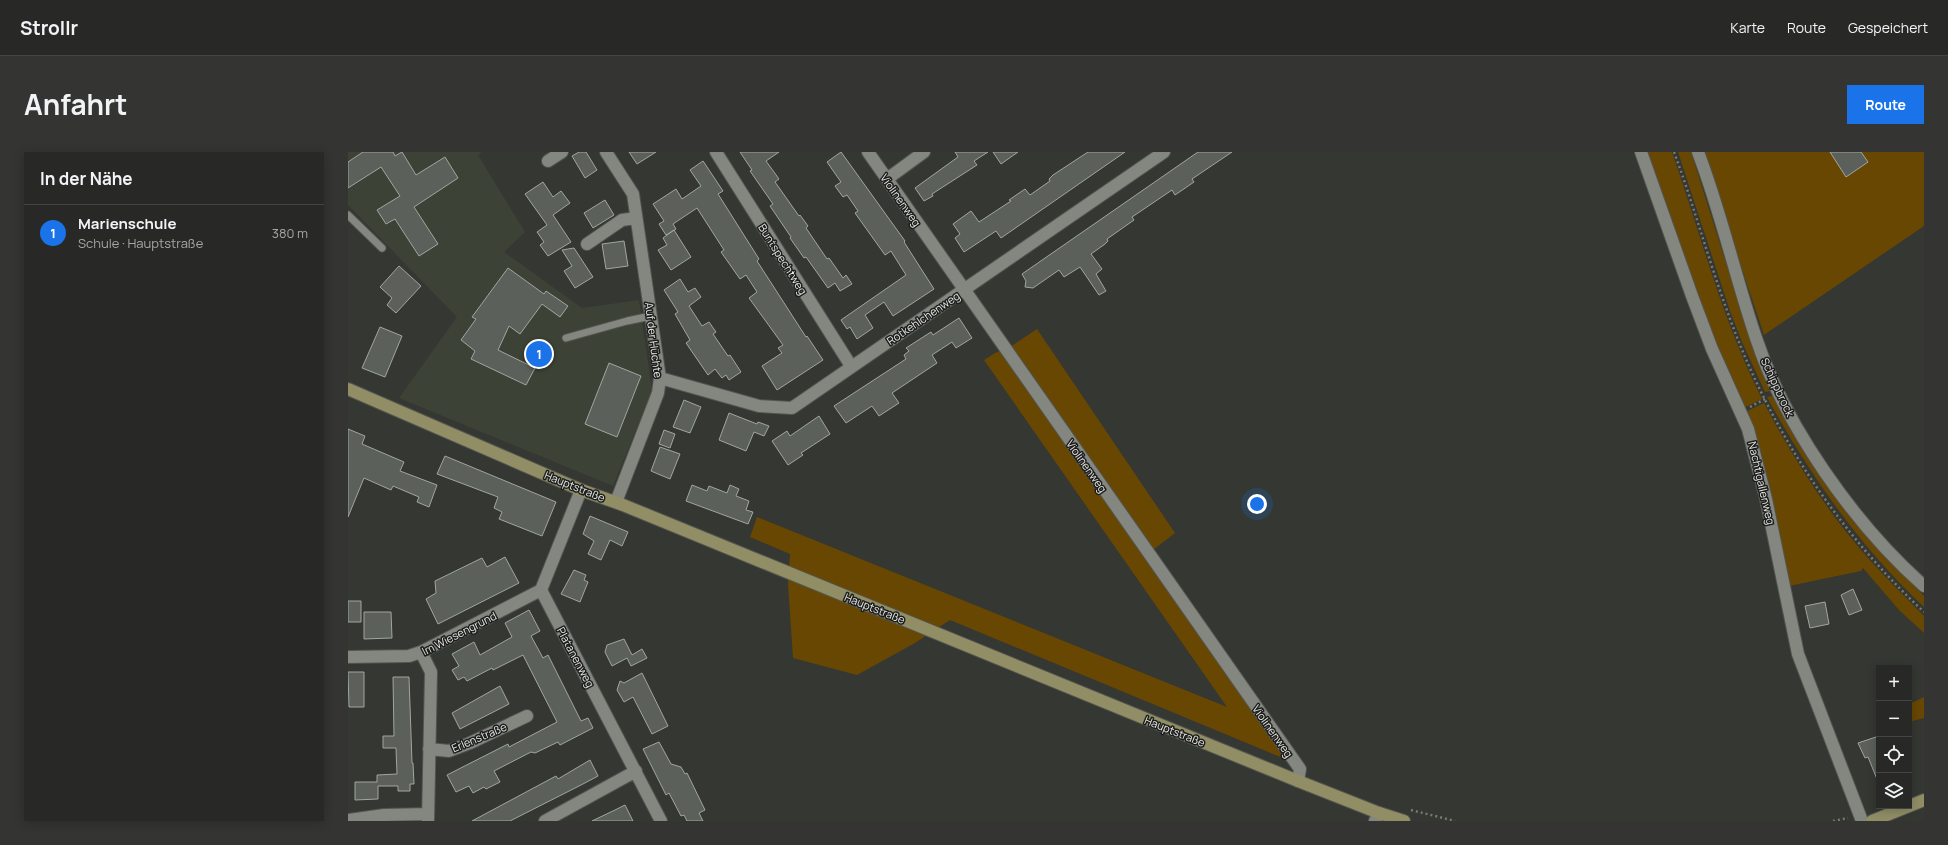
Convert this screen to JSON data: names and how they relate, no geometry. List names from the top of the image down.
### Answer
{
  "streets": {
    "street": [
      "Violinenweg",
      "Buntspechtweg",
      "Rotkehlchenweg",
      "Auf der Hüchte",
      "Schippbrock",
      "Nachtigallenweg",
      "Hauptstraße",
      "Im Wiesengrund",
      "Platanenweg",
      "Erlenstraße"
    ]
  },
  "crossings": [
    ["Violinenweg", "Rotkehlchenweg"],
    ["Violinenweg", "Hauptstraße"],
    ["Buntspechtweg", "Rotkehlchenweg"],
    ["Rotkehlchenweg", "Auf der Hüchte"],
    ["Auf der Hüchte", "Hauptstraße"],
    ["Im Wiesengrund", "Platanenweg"]
  ],
  "page": {
    "header": "Strollr",
    "nav": ["Karte", "Route", "Gespeichert"],
    "title": "Anfahrt",
    "buttons": "Route",
    "heading": "In der Nähe",
    "list": [
      {
        "mark": "1",
        "name": "Marienschule",
        "note": "Schule · Hauptstraße",
        "value": "380 m"
      }
    ],
    "pins": "1",
    "map_buttons": ["+", "−"]
  }
}
